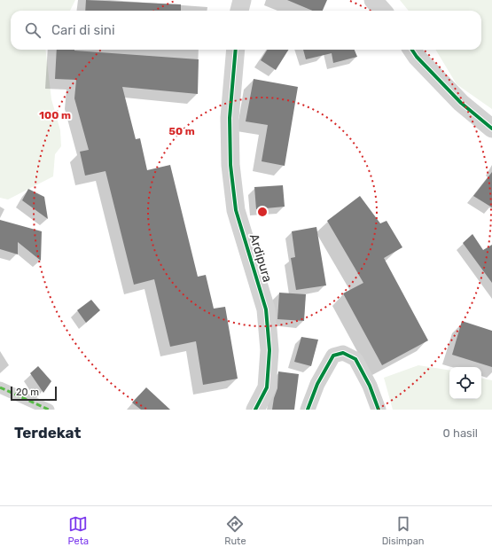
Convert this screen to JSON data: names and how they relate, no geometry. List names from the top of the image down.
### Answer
{
  "streets": {
    "street": ["Ardipura"]
  },
  "scale_bar": "20 m",
  "page": {
    "search": "Cari di sini",
    "scale": "20 m",
    "heading": ["Terdekat", "0 hasil"],
    "nav": ["Peta", "Rute", "Disimpan"]
  },
  "rings": ["100 m", "50 m"]
}
